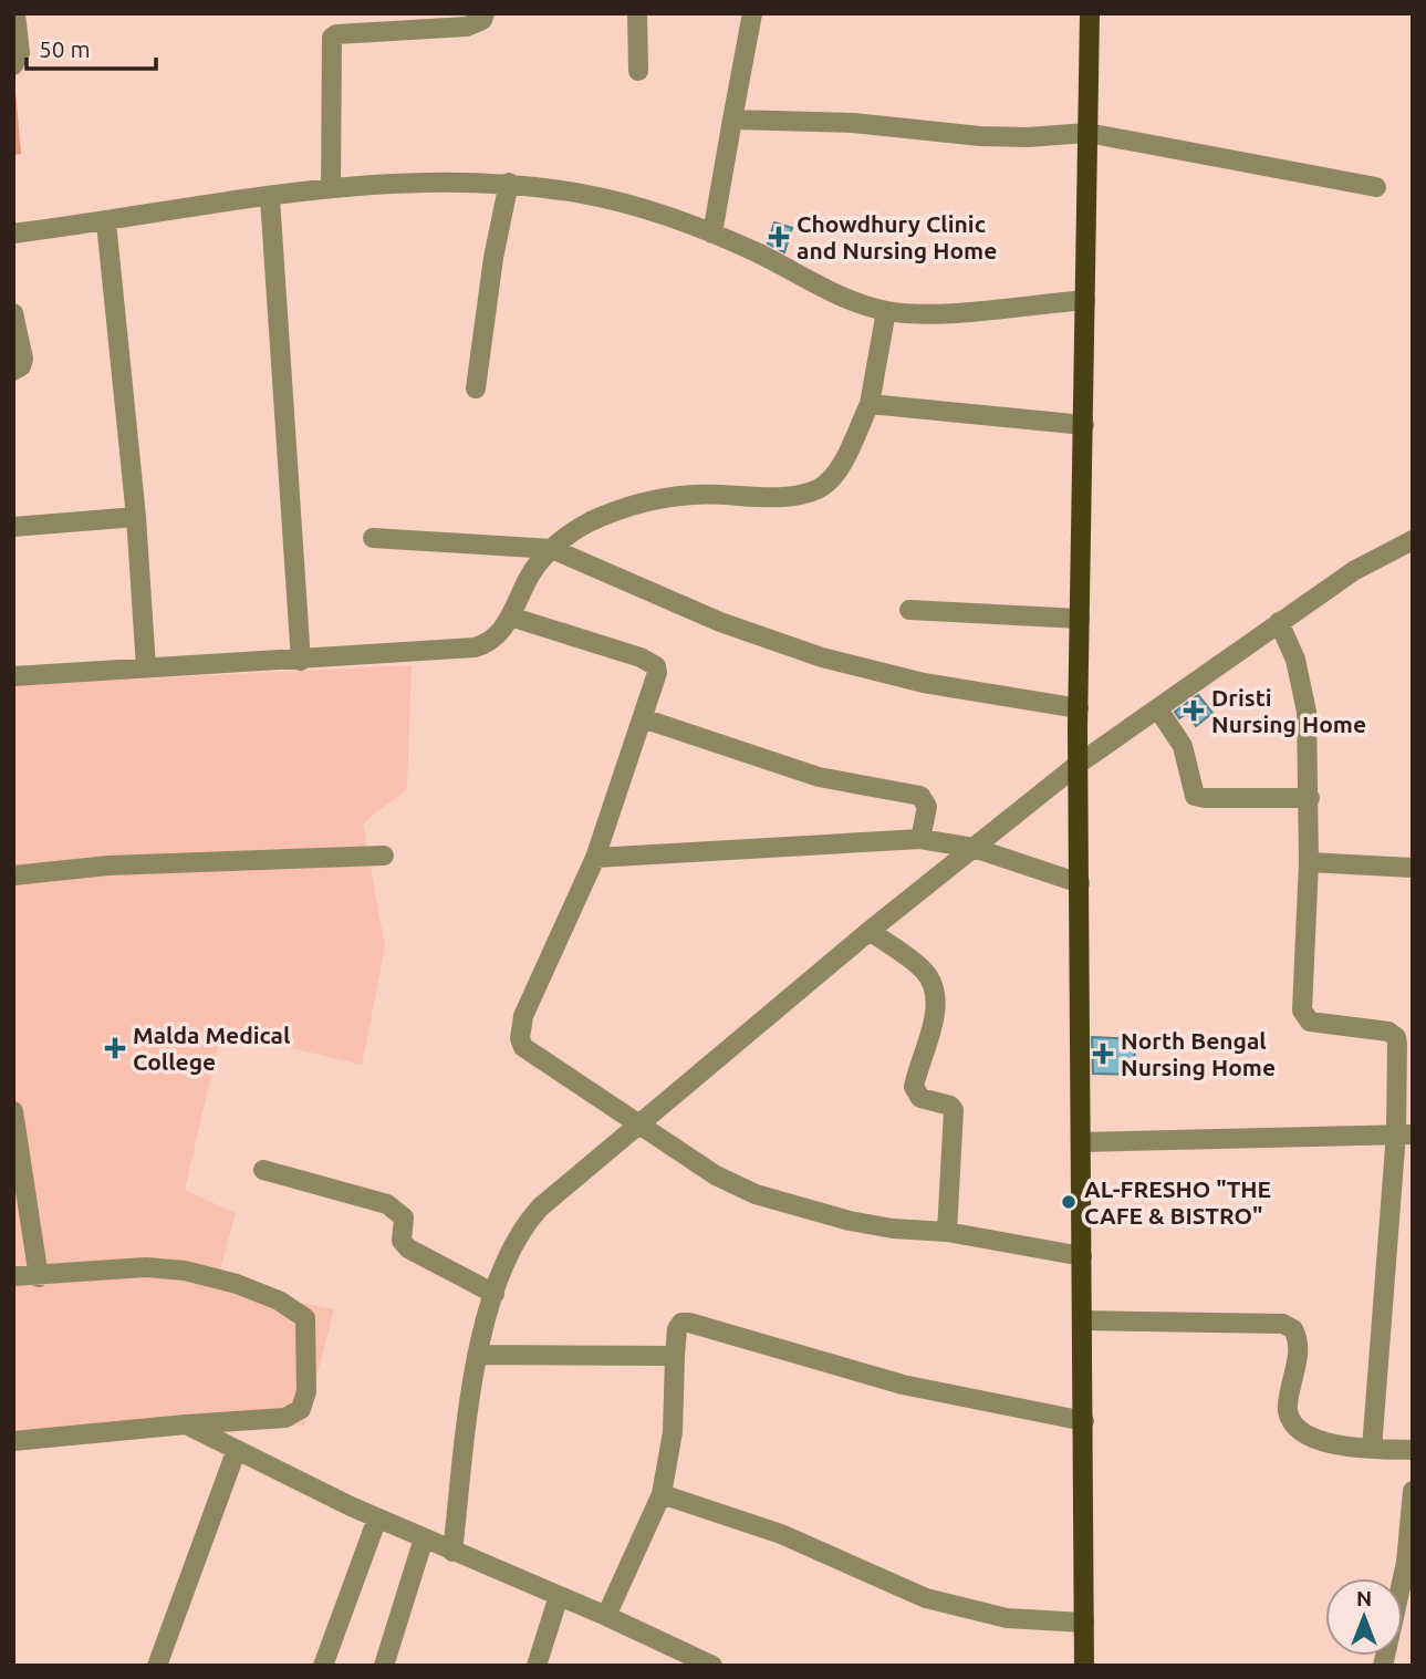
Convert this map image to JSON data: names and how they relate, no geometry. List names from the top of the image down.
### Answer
{
  "places": {
    "health": [
      "Chowdhury Clinic and Nursing Home",
      "Dristi Nursing Home",
      "Malda Medical College",
      "North Bengal Nursing Home"
    ],
    "other": ["AL-FRESHO \"THE CAFE & BISTRO\""]
  },
  "scale_bar": "50 m",
  "north": "top"
}
